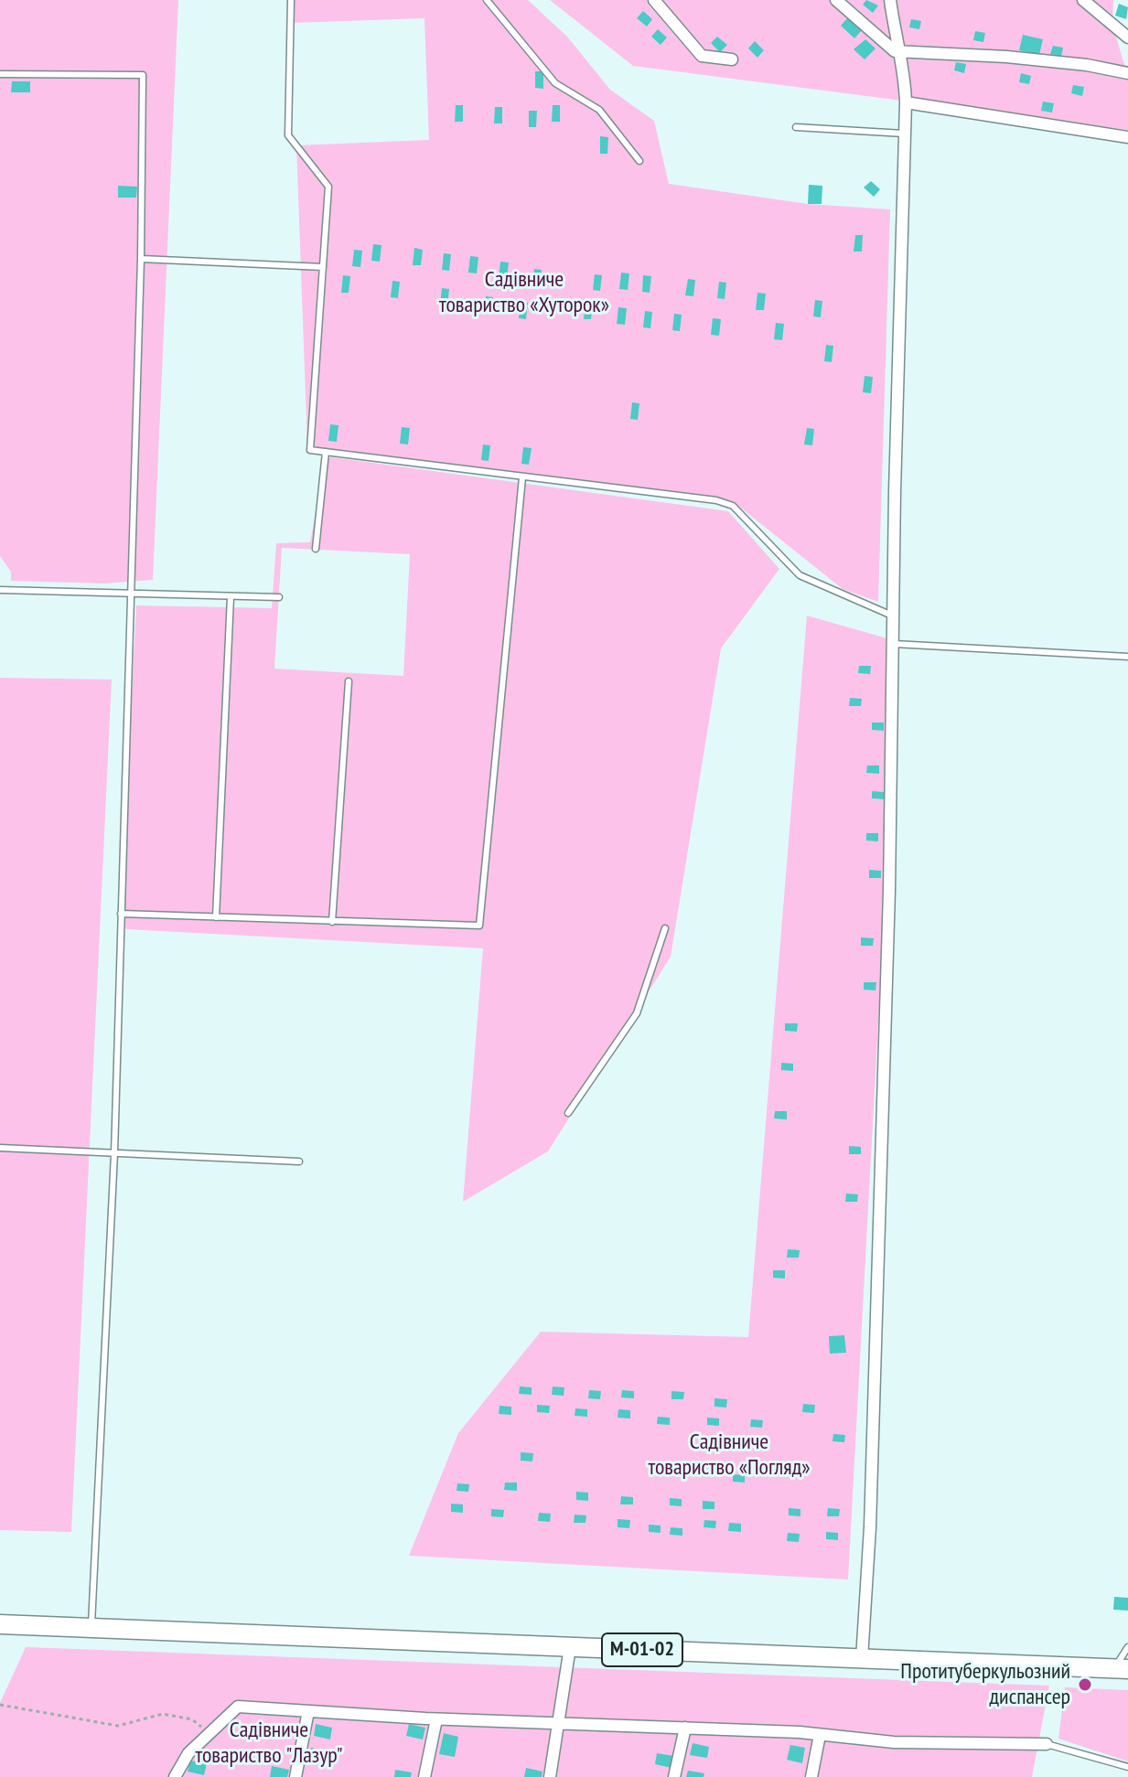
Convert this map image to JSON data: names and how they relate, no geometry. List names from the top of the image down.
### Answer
{
  "streets": {
    "main road": ["М-01-02"]
  },
  "parks": ["Садівниче товариство «Хуторок»", "Садівниче товариство «Погляд»", "Садівниче товариство \"Лазур\""],
  "places": ["Протитуберкульозний диспансер"]
}
